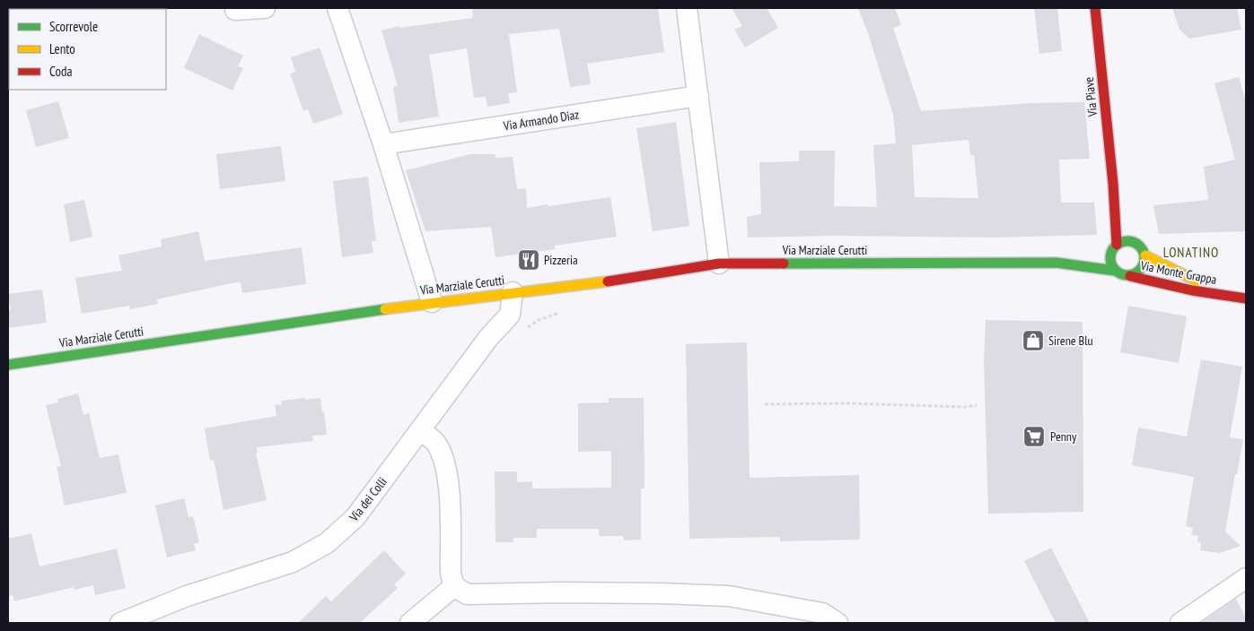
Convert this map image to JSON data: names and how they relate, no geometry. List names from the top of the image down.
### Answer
{
  "streets": {
    "street": [
      "Via Piave",
      "Via Armando Diaz",
      "Via Marziale Cerutti",
      "Via Monte Grappa",
      "Via dei Colli"
    ]
  },
  "crossings": [
    ["Via Piave", "Via Marziale Cerutti"],
    ["Via Piave", "Via Monte Grappa"],
    ["Via Marziale Cerutti", "Via Monte Grappa"],
    ["Via Marziale Cerutti", "Via dei Colli"]
  ],
  "districts": ["LONATINO"],
  "places": {
    "restaurant": ["Pizzeria"],
    "shop": ["Sirene Blu"],
    "supermarket": ["Penny"]
  },
  "legend": ["Scorrevole", "Lento", "Coda"]
}
